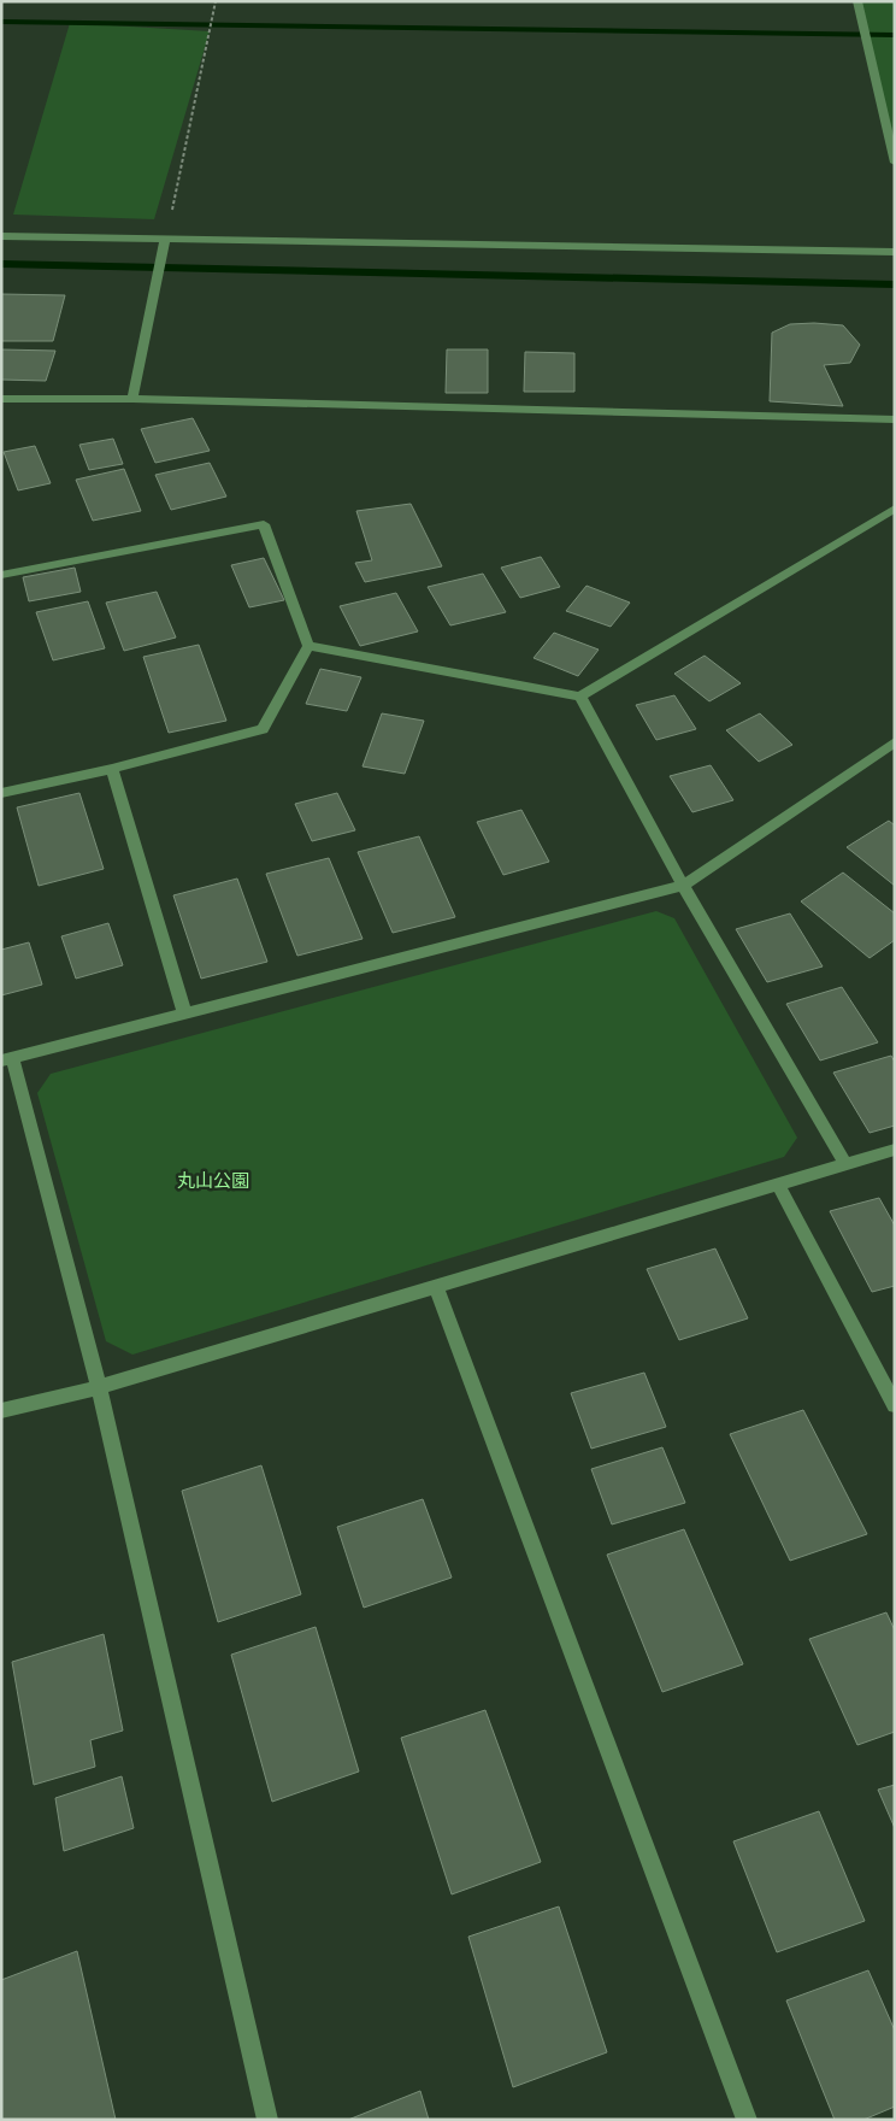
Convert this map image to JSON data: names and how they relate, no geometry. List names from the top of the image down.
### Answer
{
  "parks": ["丸山公園"]
}
